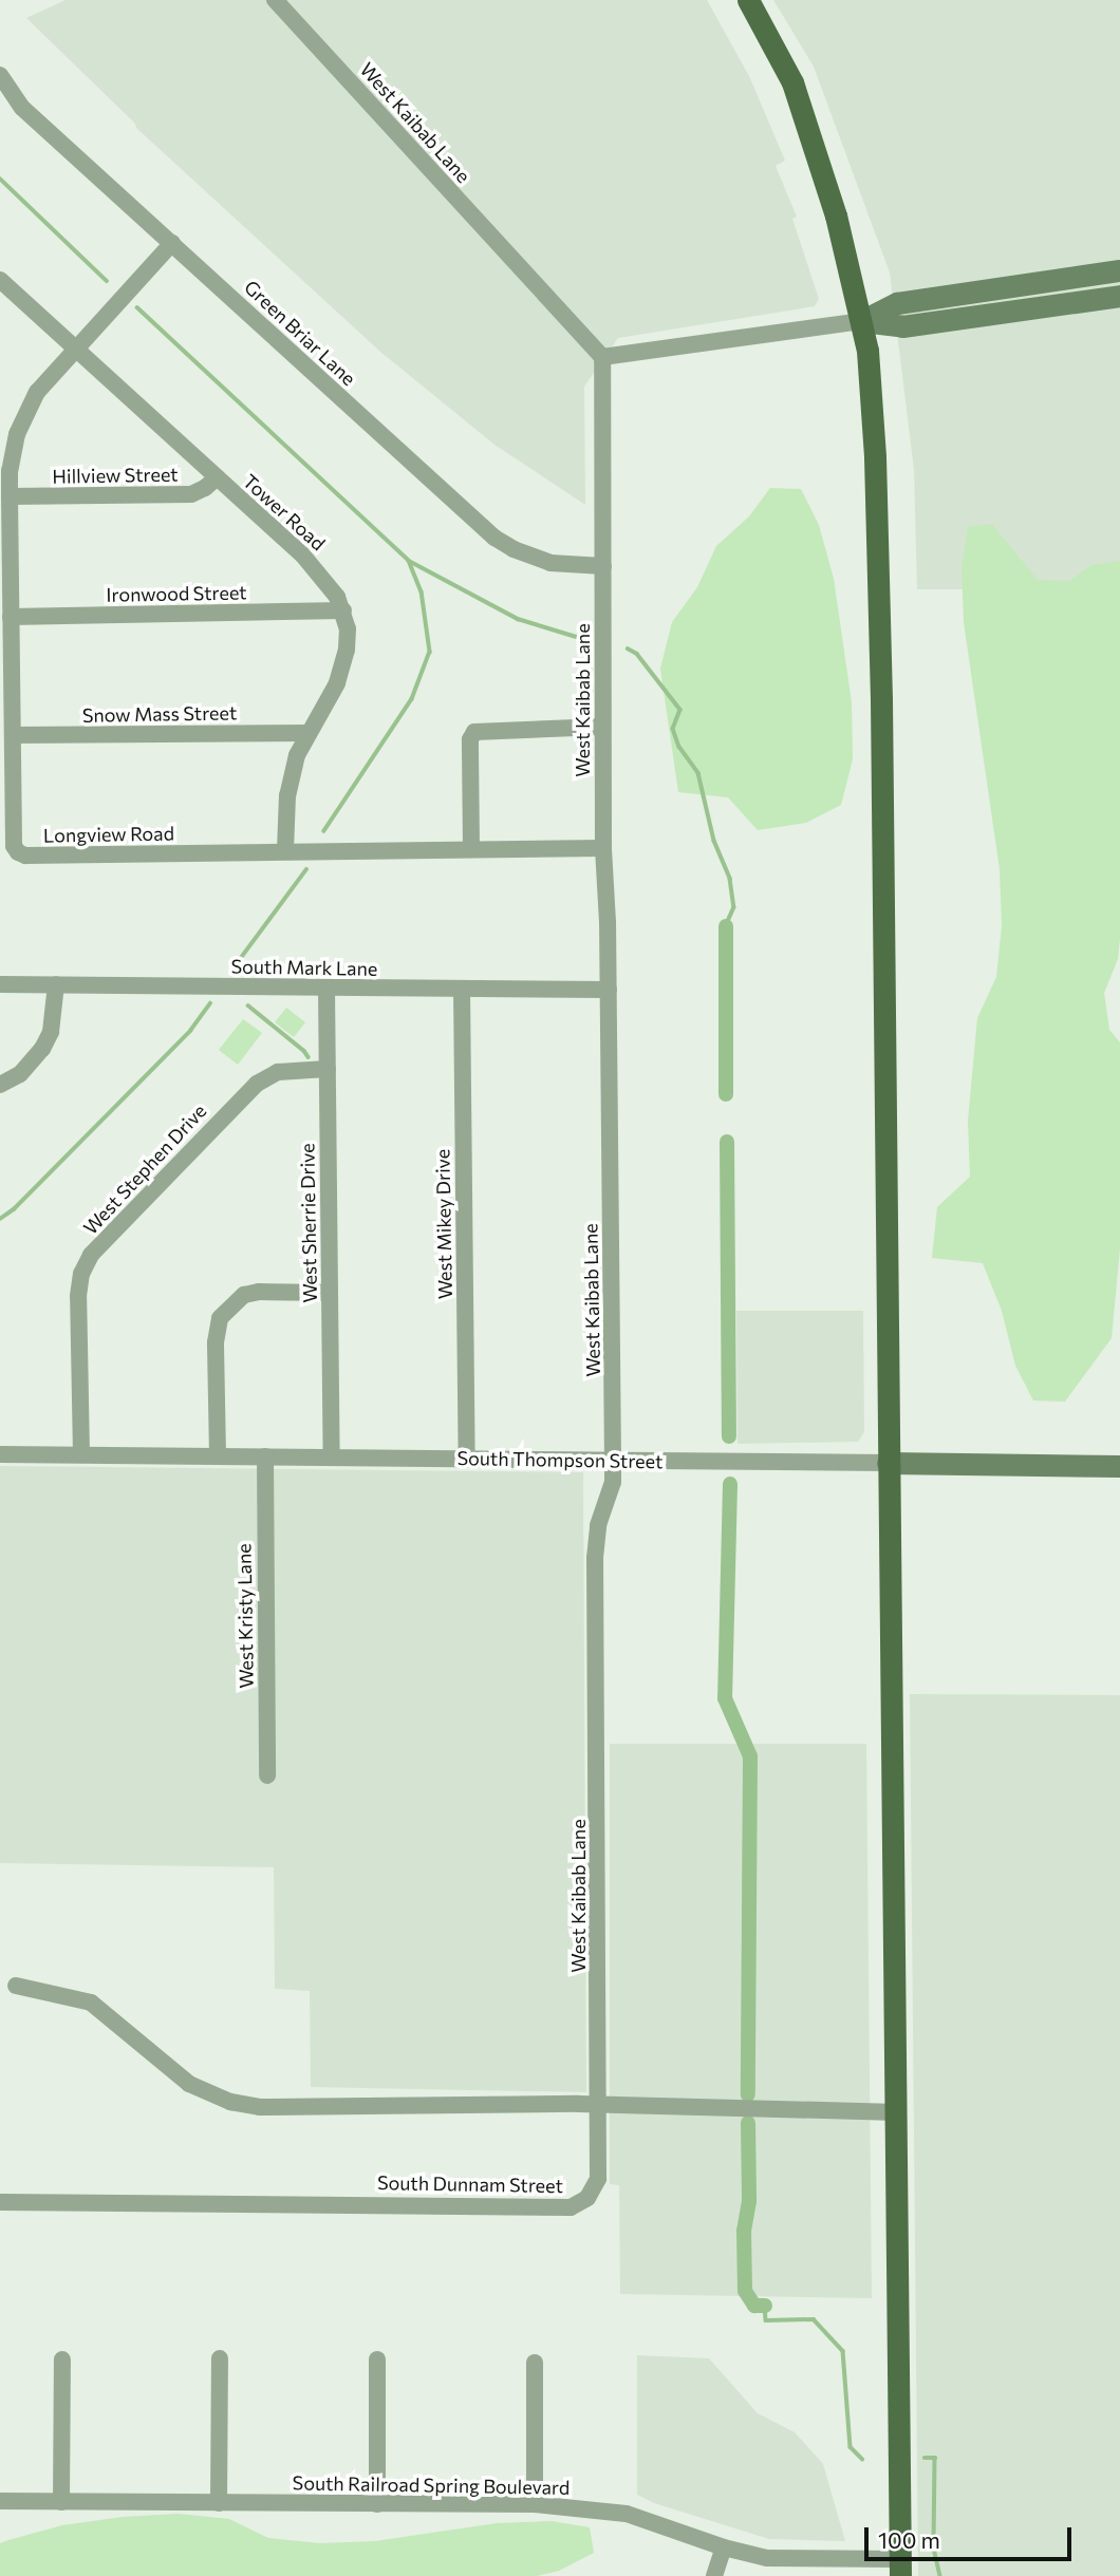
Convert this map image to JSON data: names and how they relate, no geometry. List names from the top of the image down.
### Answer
{
  "streets": {
    "street": [
      "West Kaibab Lane",
      "Green Briar Lane",
      "Hillview Street",
      "Tower Road",
      "Ironwood Street",
      "Snow Mass Street",
      "Longview Road",
      "South Mark Lane",
      "West Stephen Drive",
      "West Sherrie Drive",
      "West Mikey Drive",
      "South Thompson Street",
      "West Kristy Lane",
      "South Dunnam Street",
      "South Railroad Spring Boulevard"
    ]
  },
  "crossings": [
    ["West Kaibab Lane", "Green Briar Lane"],
    ["West Kaibab Lane", "Longview Road"],
    ["West Kaibab Lane", "South Mark Lane"],
    ["West Kaibab Lane", "South Thompson Street"],
    ["West Kaibab Lane", "South Dunnam Street"],
    ["Green Briar Lane", "Longview Road"],
    ["Hillview Street", "Tower Road"],
    ["Hillview Street", "Longview Road"],
    ["Tower Road", "Ironwood Street"],
    ["Tower Road", "Snow Mass Street"],
    ["Tower Road", "Longview Road"],
    ["Ironwood Street", "Longview Road"],
    ["Snow Mass Street", "Longview Road"],
    ["South Mark Lane", "West Sherrie Drive"],
    ["South Mark Lane", "West Mikey Drive"],
    ["West Stephen Drive", "West Sherrie Drive"],
    ["West Stephen Drive", "South Thompson Street"],
    ["West Sherrie Drive", "South Thompson Street"],
    ["West Mikey Drive", "South Thompson Street"],
    ["South Thompson Street", "West Kristy Lane"]
  ],
  "scale_bar": "100 m"
}
